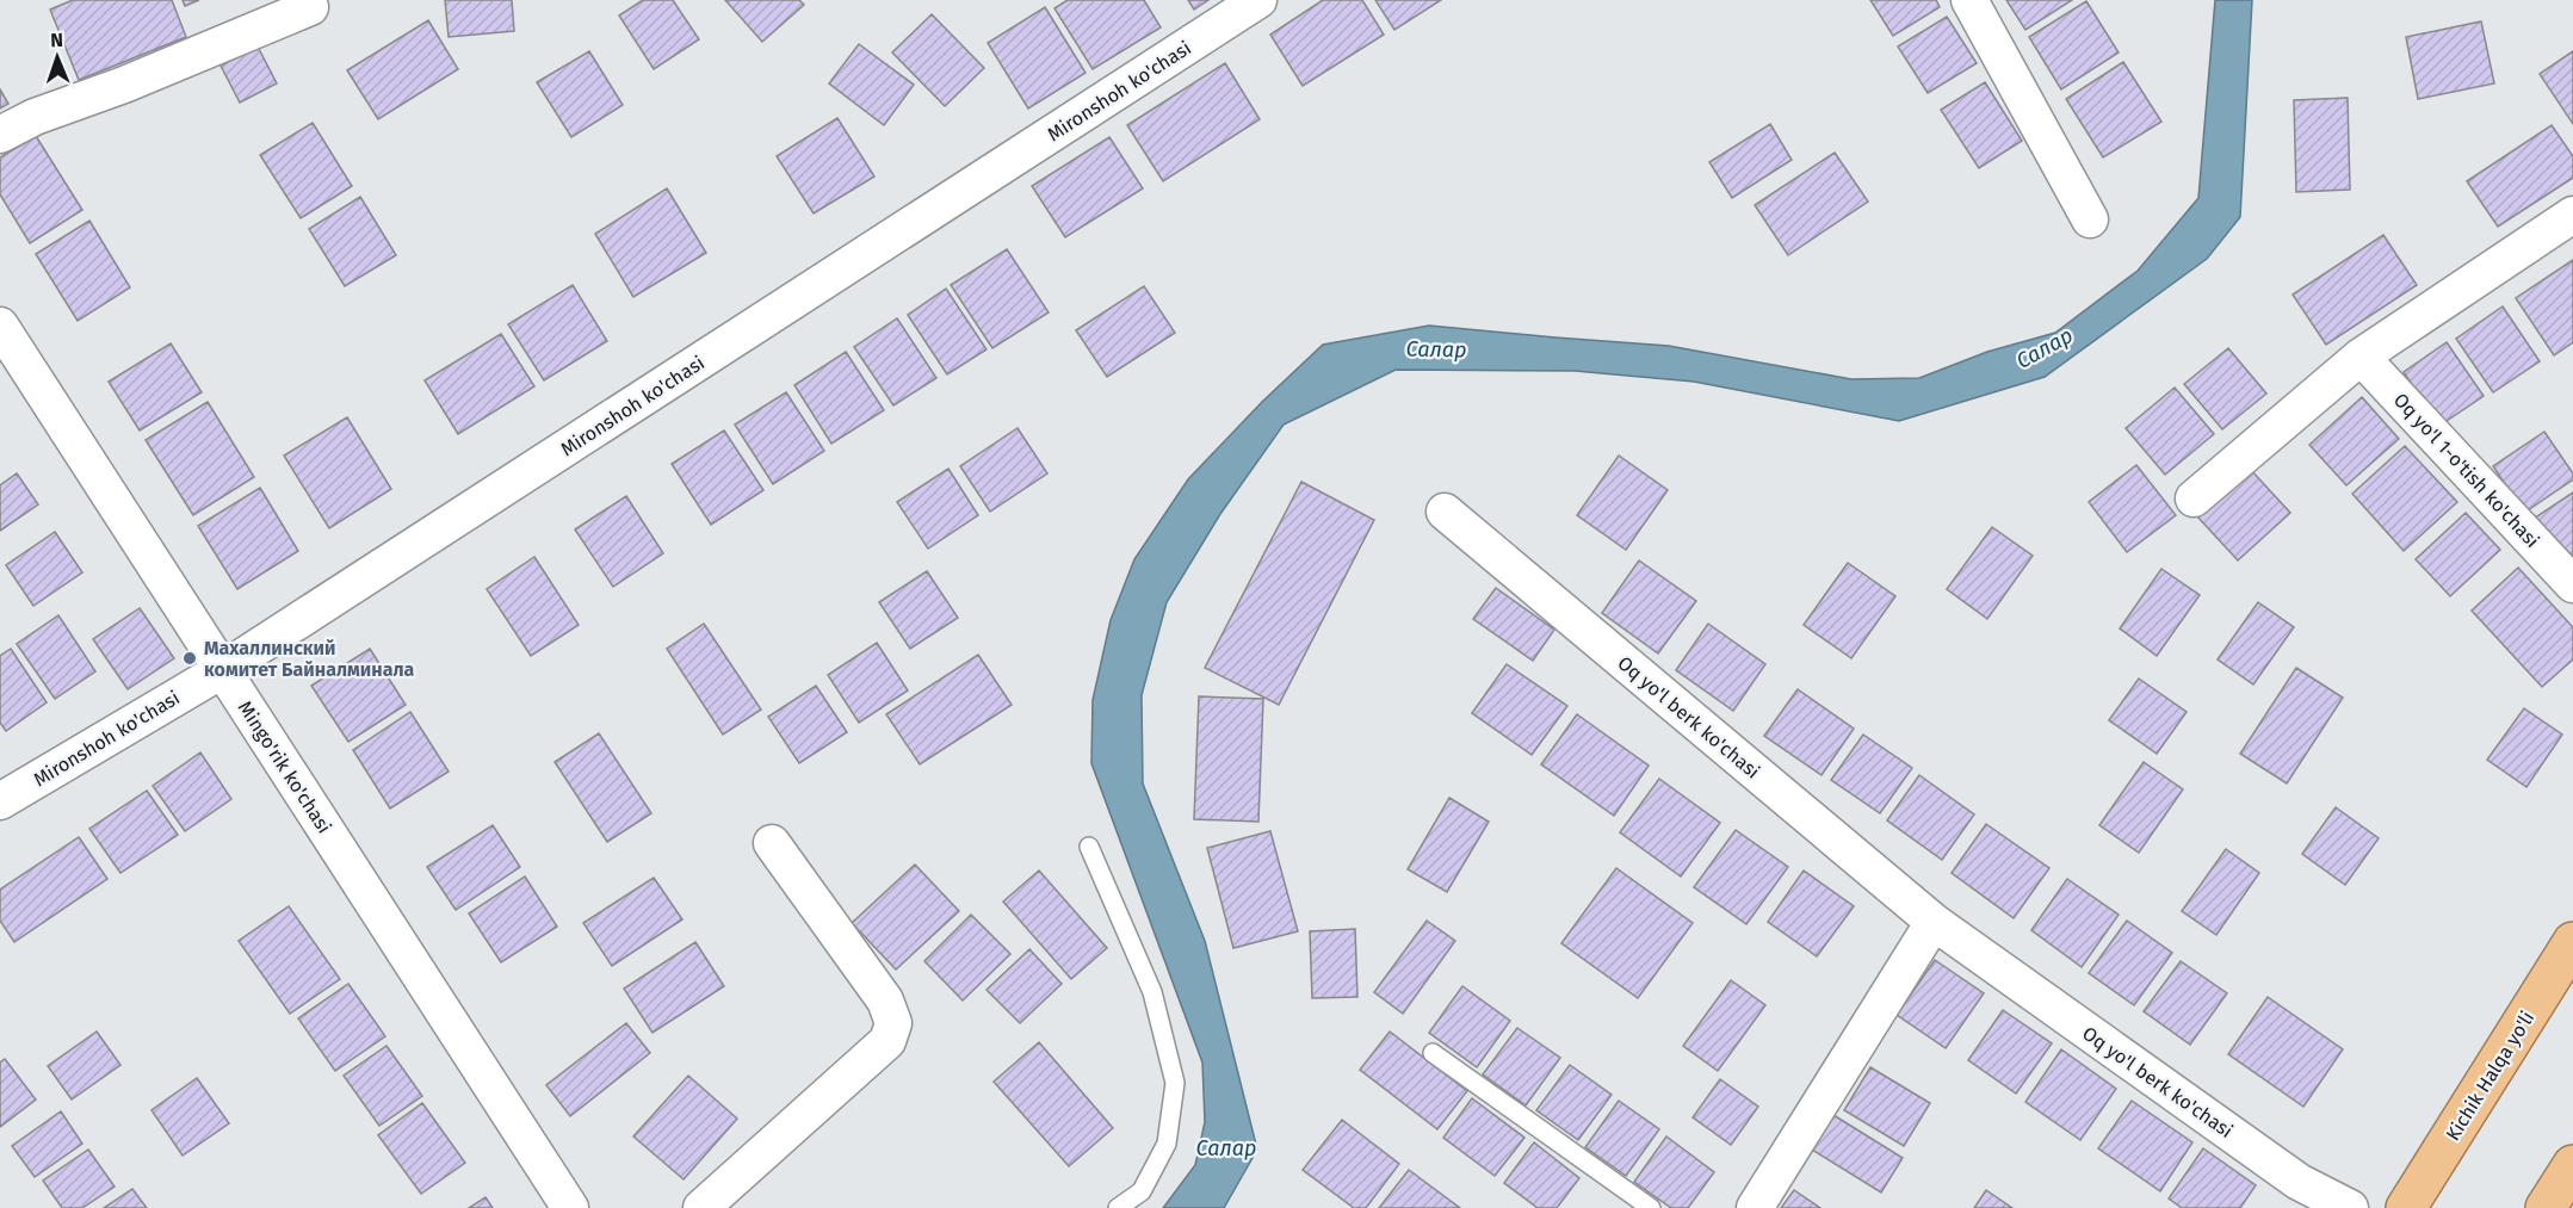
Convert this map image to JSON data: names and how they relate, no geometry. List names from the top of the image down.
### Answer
{
  "streets": {
    "highway": ["Kichik Halqa yo'li"],
    "street": [
      "Mironshoh ko'chasi",
      "Oq yo'l 1-o'tish ko'chasi",
      "Oq yo'l berk ko'chasi",
      "Mingo'rik ko'chasi"
    ]
  },
  "crossings": [
    ["Mironshoh ko'chasi", "Mingo'rik ko'chasi"]
  ],
  "water": ["Салар"],
  "places": ["Махаллинский комитет Байналминала"],
  "north": "top"
}
